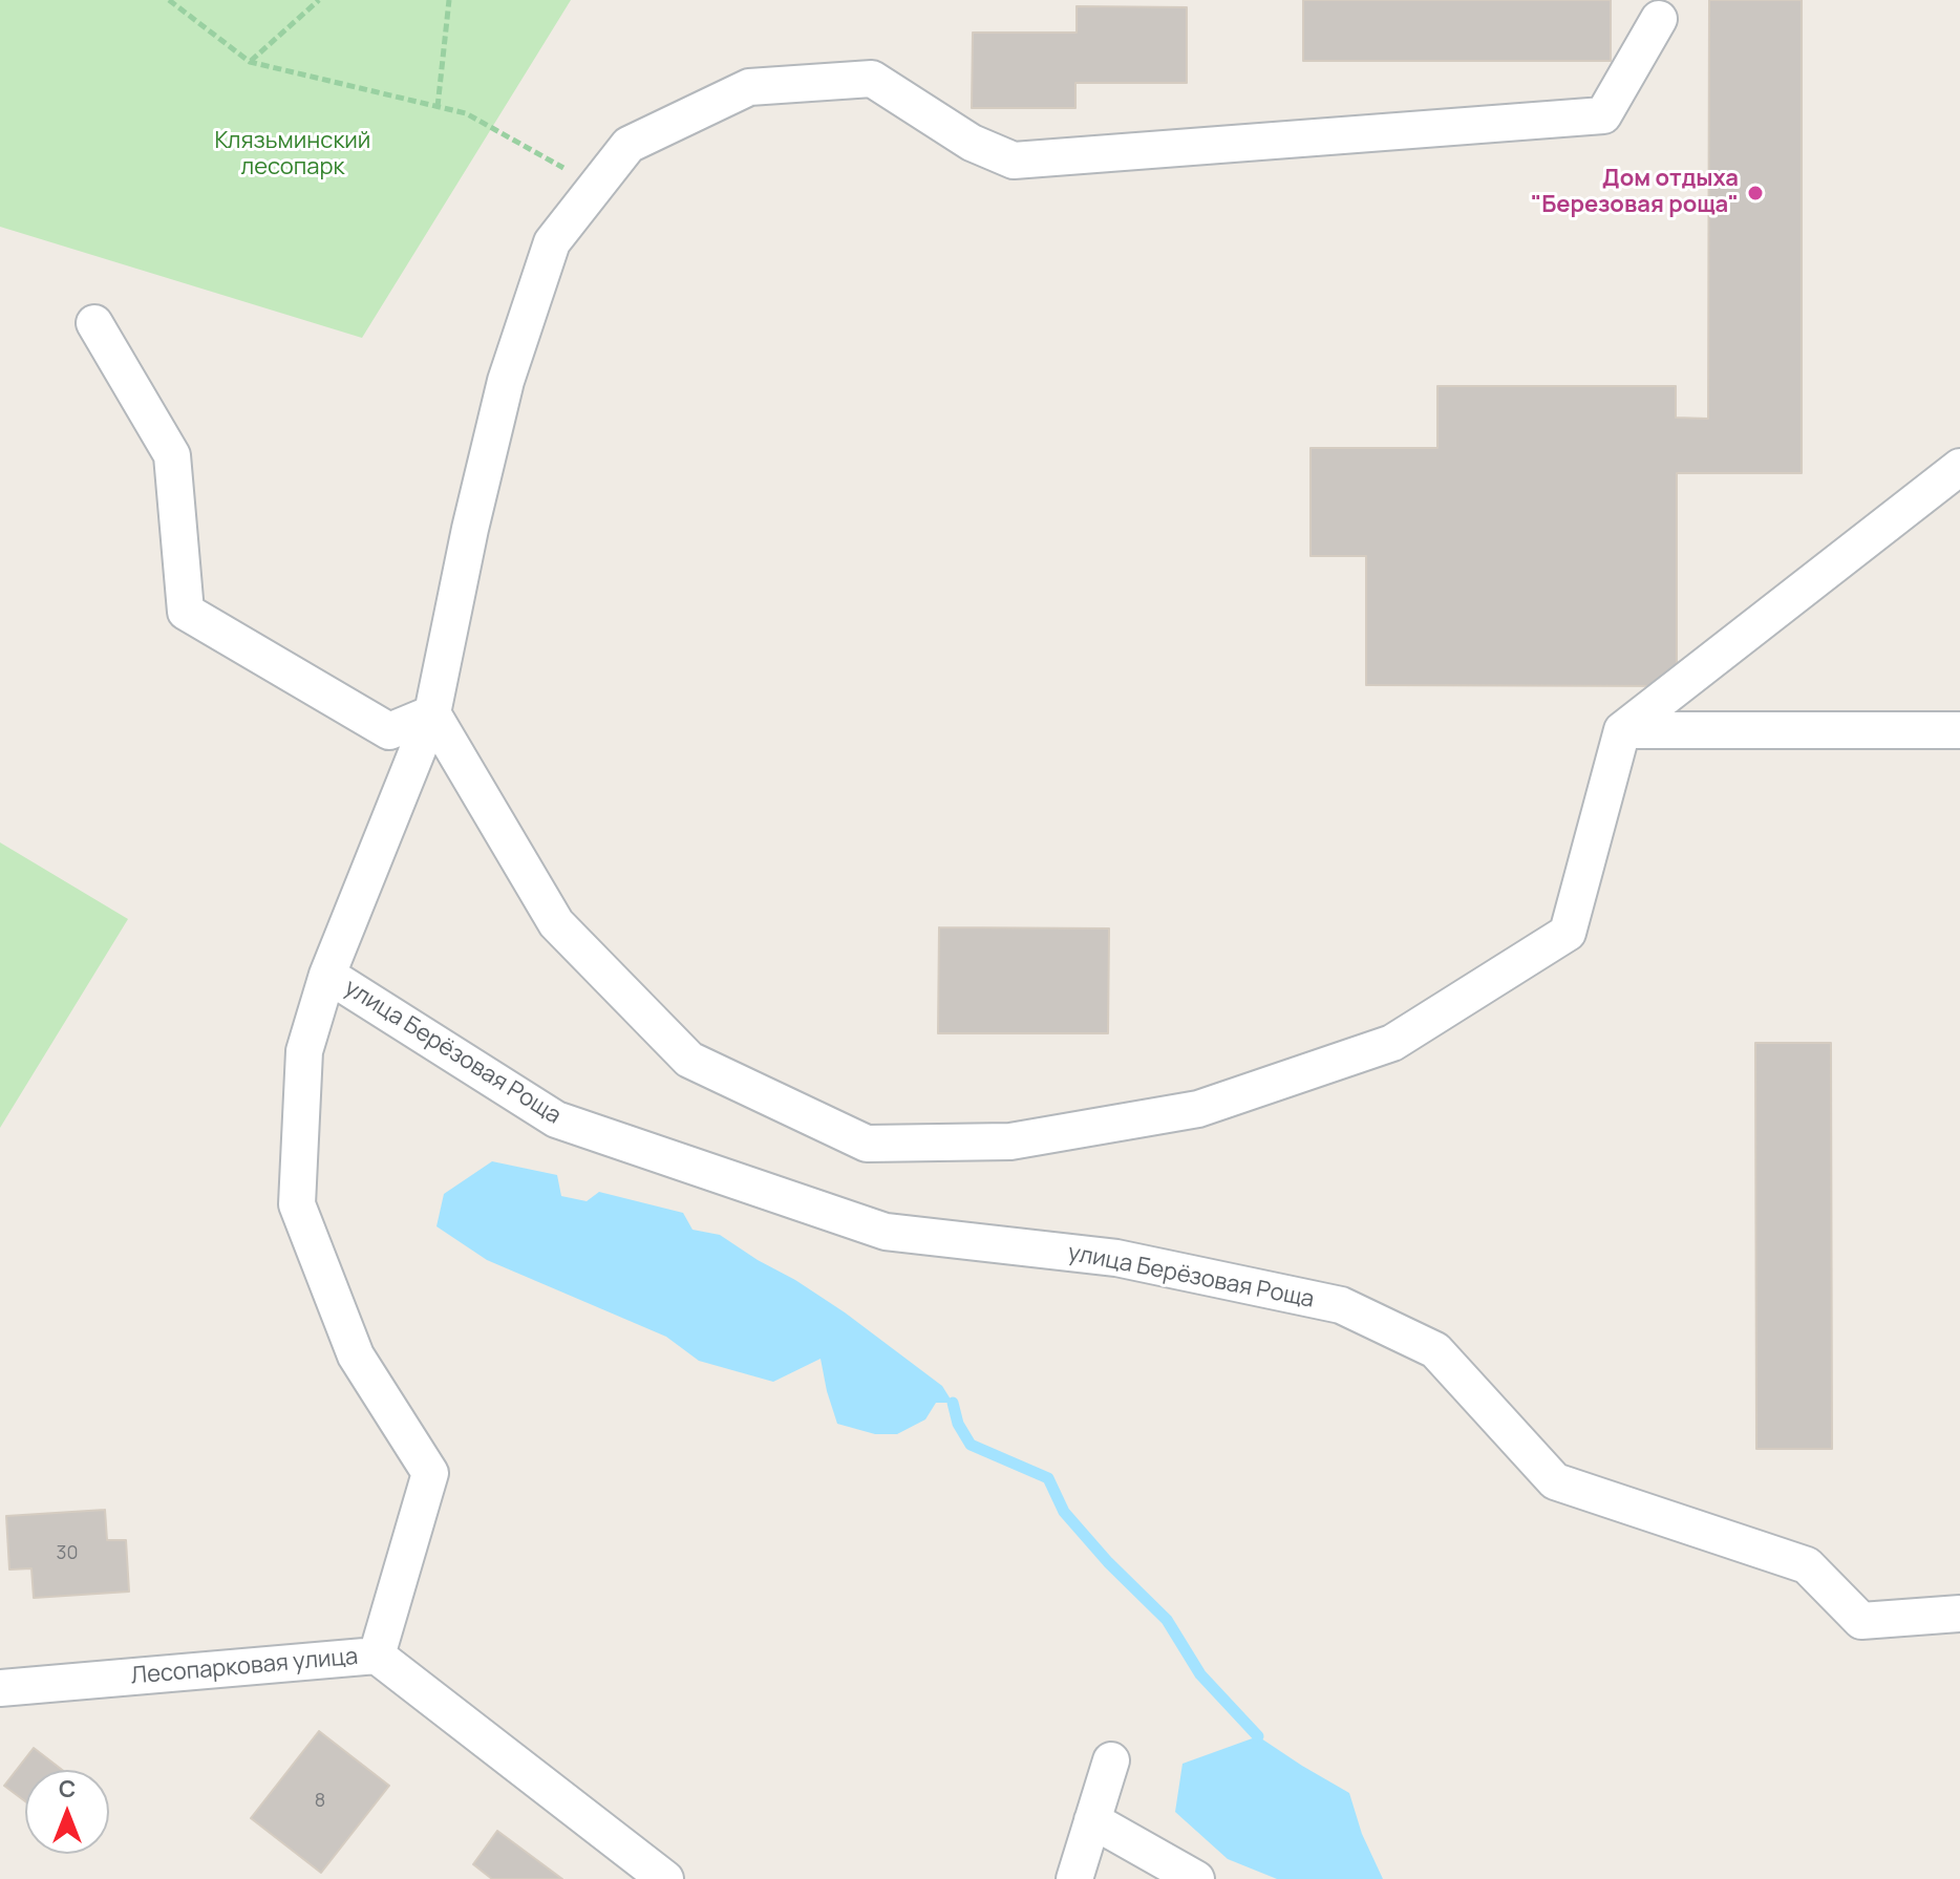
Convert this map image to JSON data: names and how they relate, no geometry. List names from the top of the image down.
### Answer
{
  "streets": {
    "street": ["улица Берёзовая Роща", "Лесопарковая улица"]
  },
  "parks": ["Клязьминский лесопарк"],
  "places": ["Дом отдыха \"Березовая роща\""],
  "house_numbers": ["30", "8"],
  "north": "top"
}
